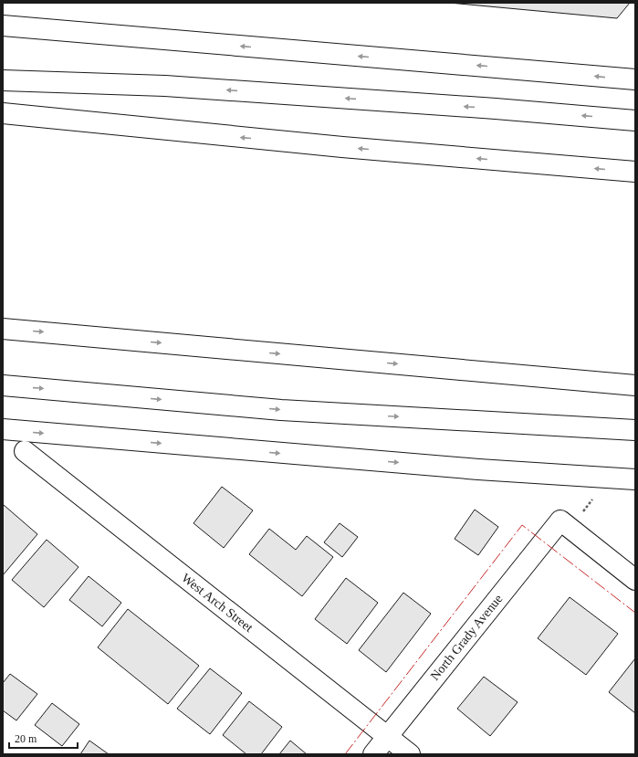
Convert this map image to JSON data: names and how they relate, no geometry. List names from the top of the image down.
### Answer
{
  "streets": {
    "main road": ["West Arch Street", "North Grady Avenue"]
  },
  "crossings": [
    ["West Arch Street", "North Grady Avenue"]
  ],
  "scale_bar": "20 m"
}
